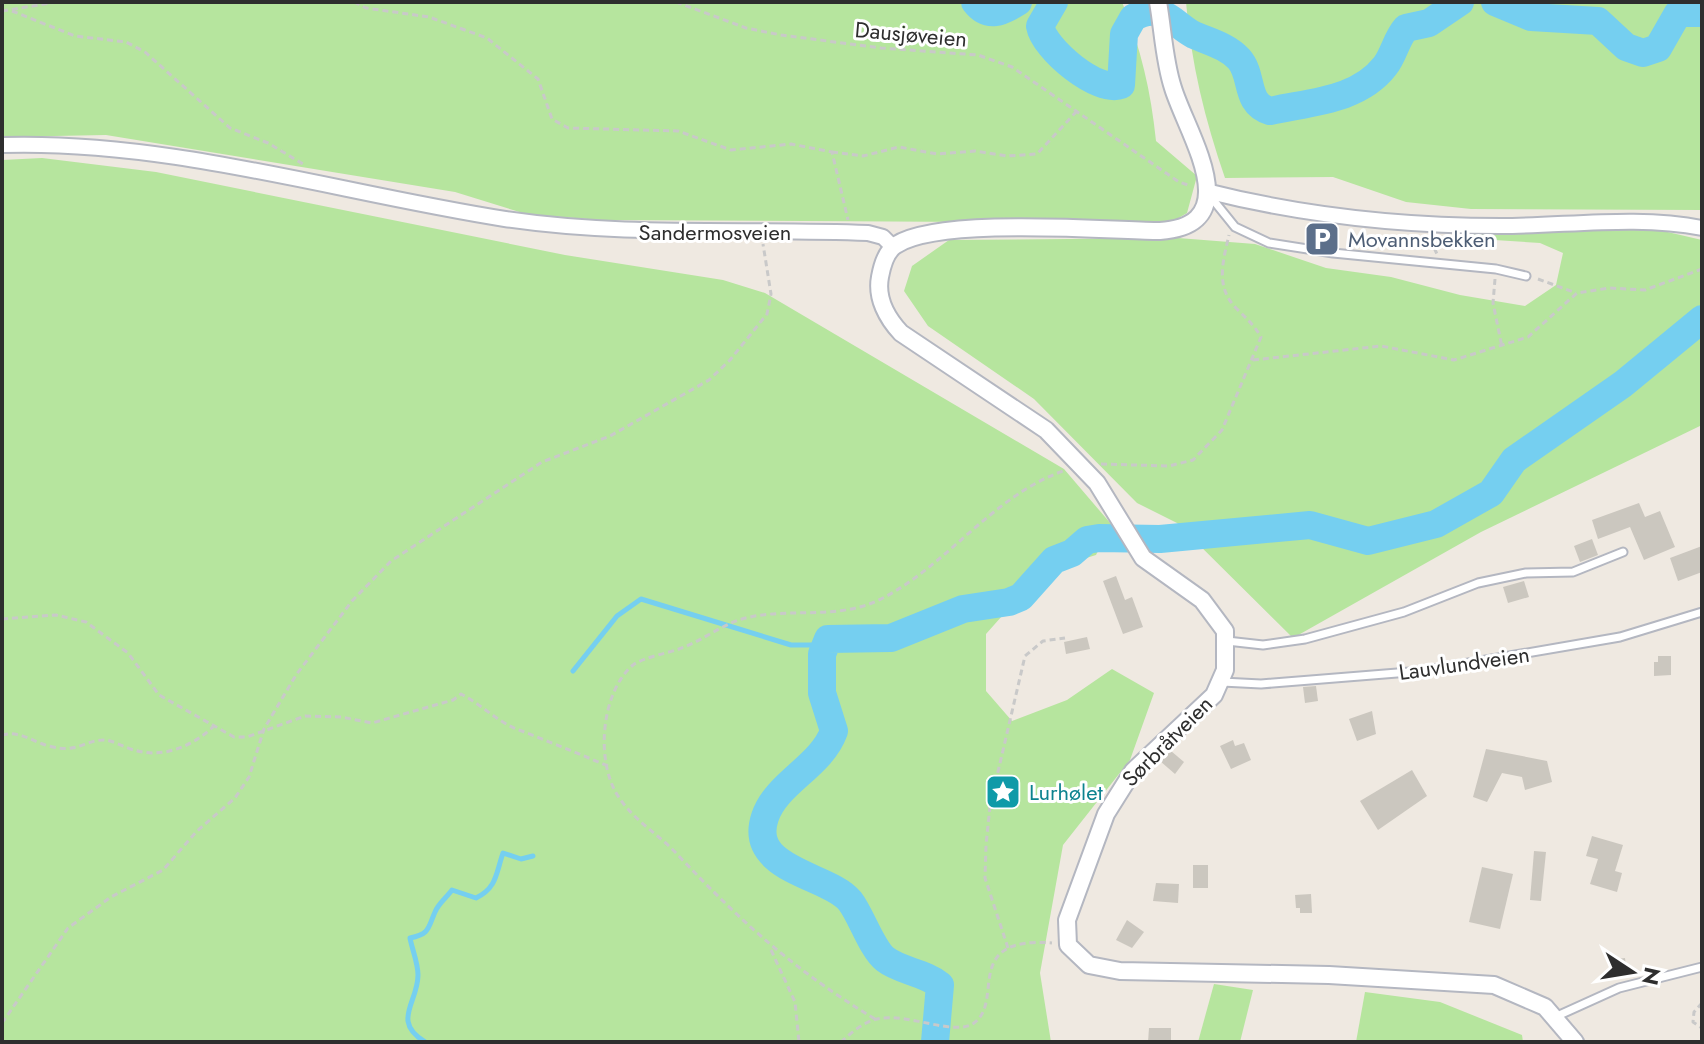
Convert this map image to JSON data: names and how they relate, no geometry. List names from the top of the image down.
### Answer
{
  "streets": {
    "street": ["Sandermosveien", "Sørbråtveien"],
    "lane": ["Lauvlundveien"],
    "path": ["Dausjøveien"]
  },
  "crossings": [
    ["Lauvlundveien", "Sørbråtveien"]
  ],
  "places": {
    "parking": ["Movannsbekken"],
    "place": ["Lurhølet"]
  },
  "north": "right"
}
